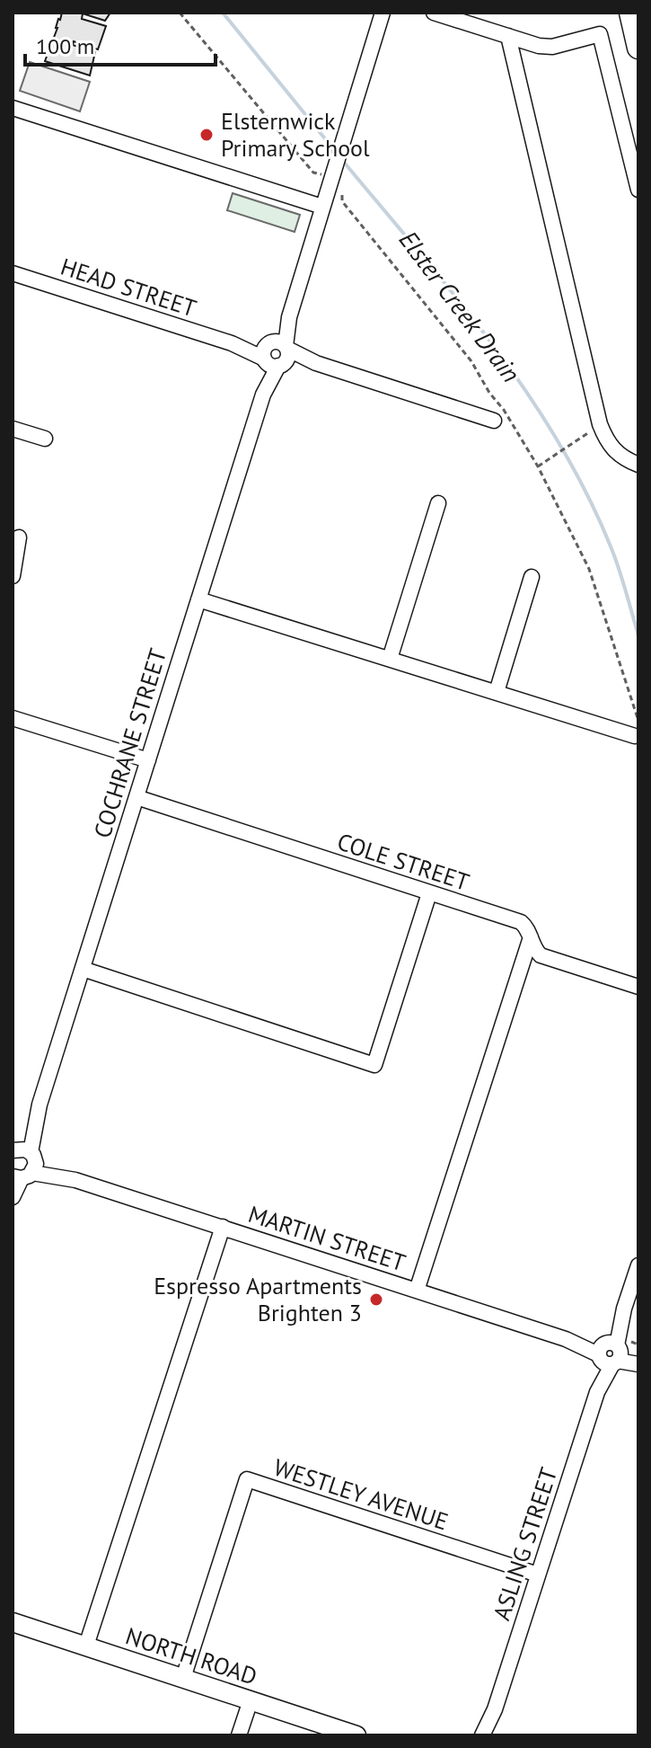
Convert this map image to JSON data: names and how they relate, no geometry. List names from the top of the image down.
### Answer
{
  "streets": {
    "main road": ["NORTH ROAD"],
    "street": [
      "HEAD STREET",
      "COCHRANE STREET",
      "COLE STREET",
      "MARTIN STREET",
      "WESTLEY AVENUE",
      "ASLING STREET"
    ]
  },
  "crossings": [
    ["HEAD STREET", "COCHRANE STREET"],
    ["COCHRANE STREET", "COLE STREET"],
    ["COCHRANE STREET", "MARTIN STREET"],
    ["MARTIN STREET", "ASLING STREET"],
    ["WESTLEY AVENUE", "ASLING STREET"],
    ["WESTLEY AVENUE", "NORTH ROAD"]
  ],
  "water": ["Elster Creek Drain"],
  "places": ["Elsternwick Primary School", "Espresso Apartments Brighten 3"],
  "scale_bar": "100 m"
}
